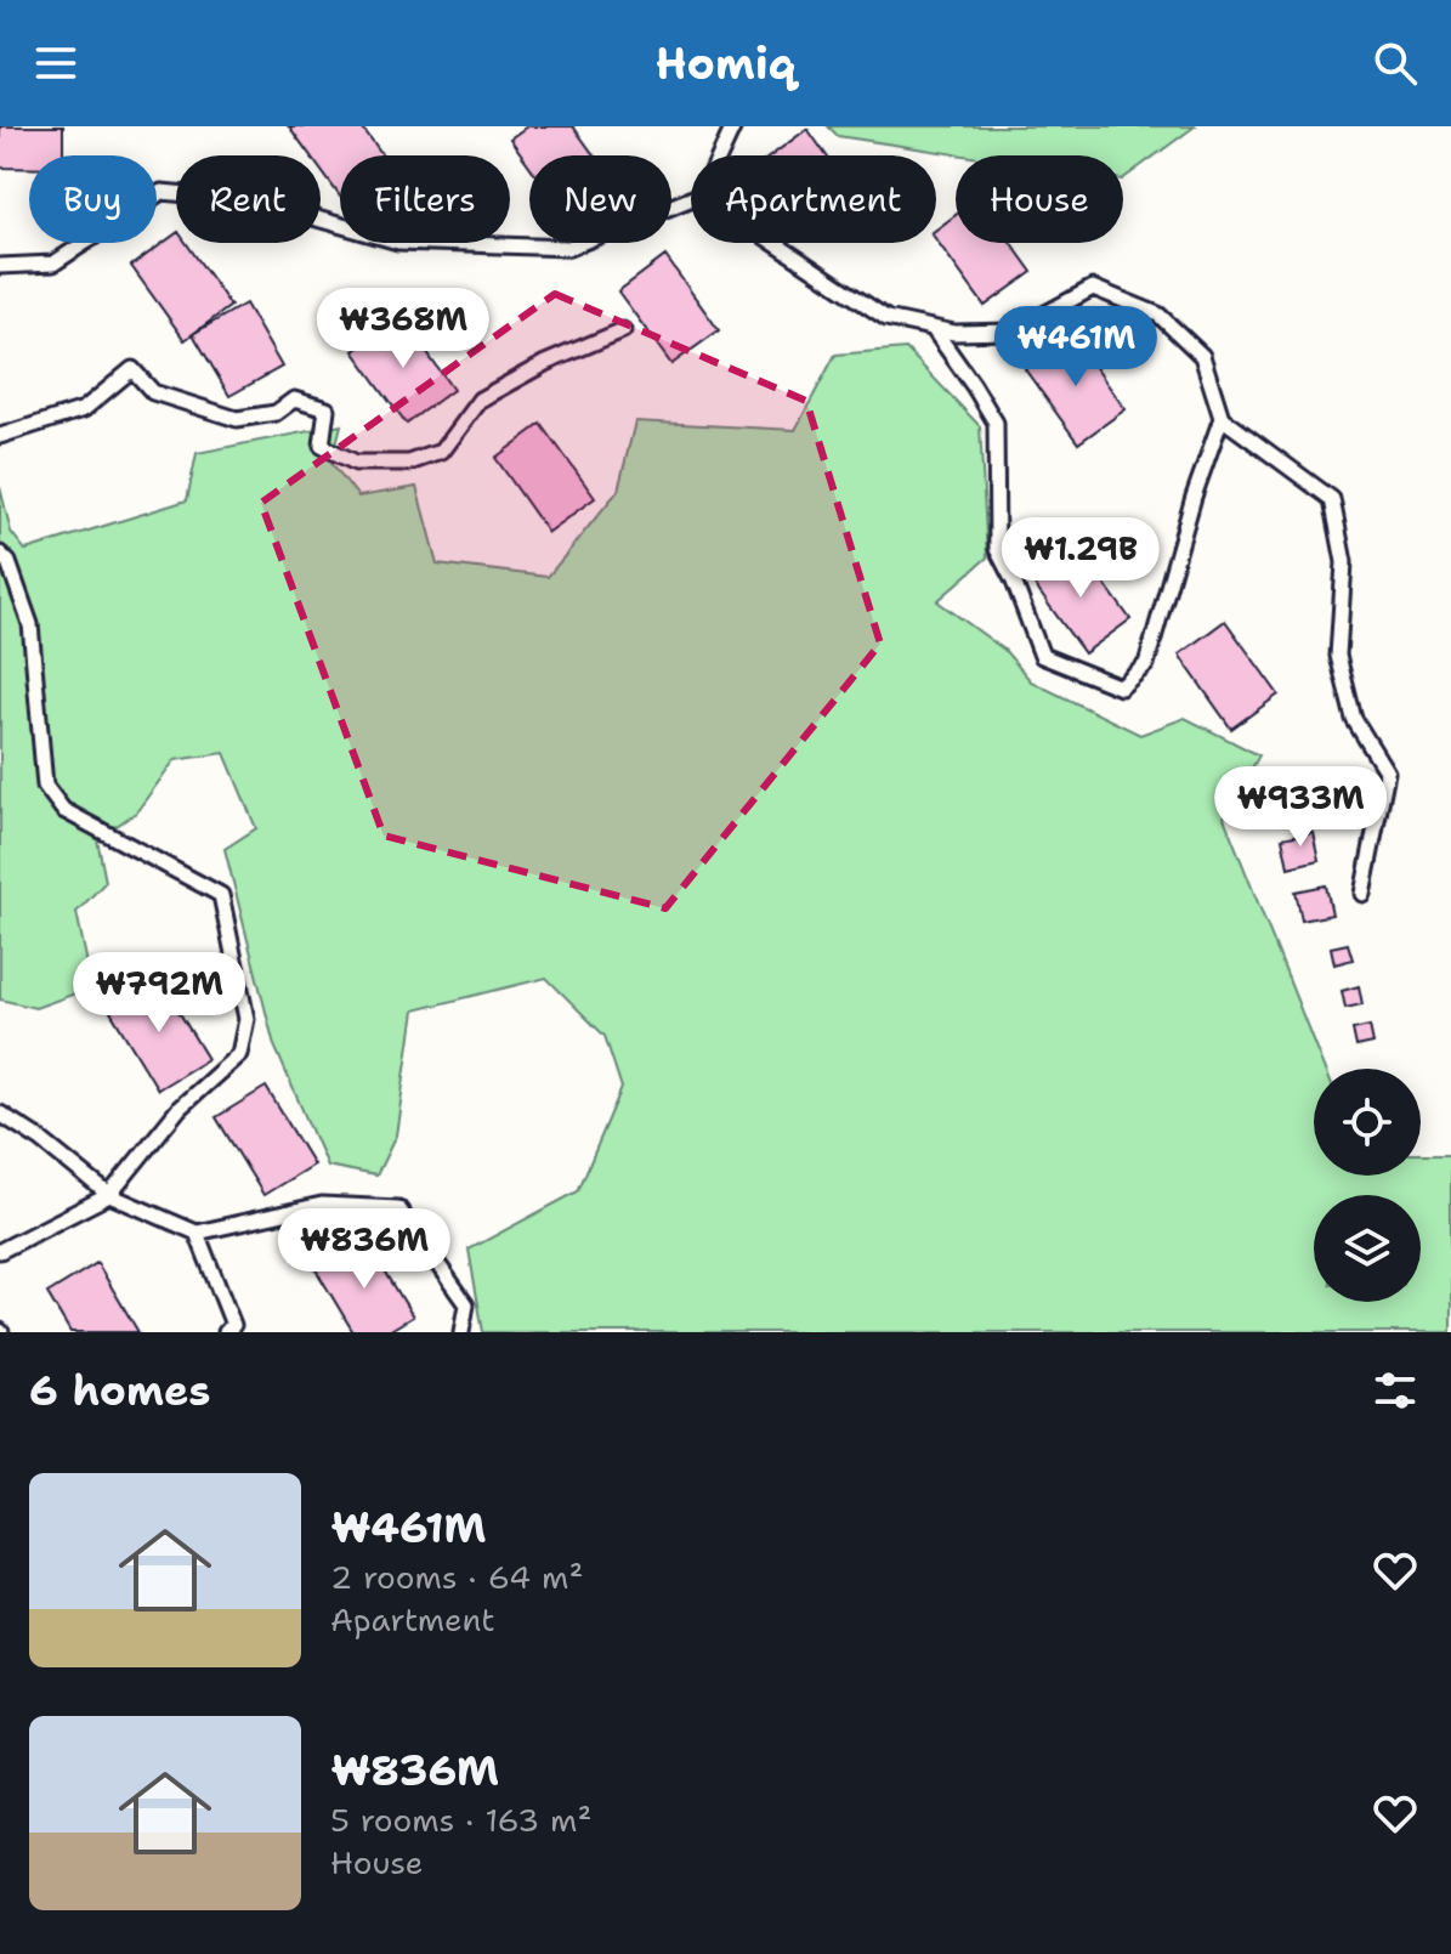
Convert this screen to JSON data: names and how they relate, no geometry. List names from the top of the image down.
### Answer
{
  "page": {
    "header": "Homiq",
    "chip": [
      "Buy",
      "Rent",
      "Filters",
      "New",
      "Apartment",
      "House"
    ],
    "price": [
      "₩368M",
      "₩461M",
      "₩1.29B",
      "₩933M",
      "₩792M",
      "₩836M"
    ],
    "heading": "6 homes",
    "list": [
      {
        "name": "₩461M",
        "note": "2 rooms · 64 m² · Apartment"
      },
      {
        "name": "₩836M",
        "note": "5 rooms · 163 m² · House"
      }
    ]
  }
}
